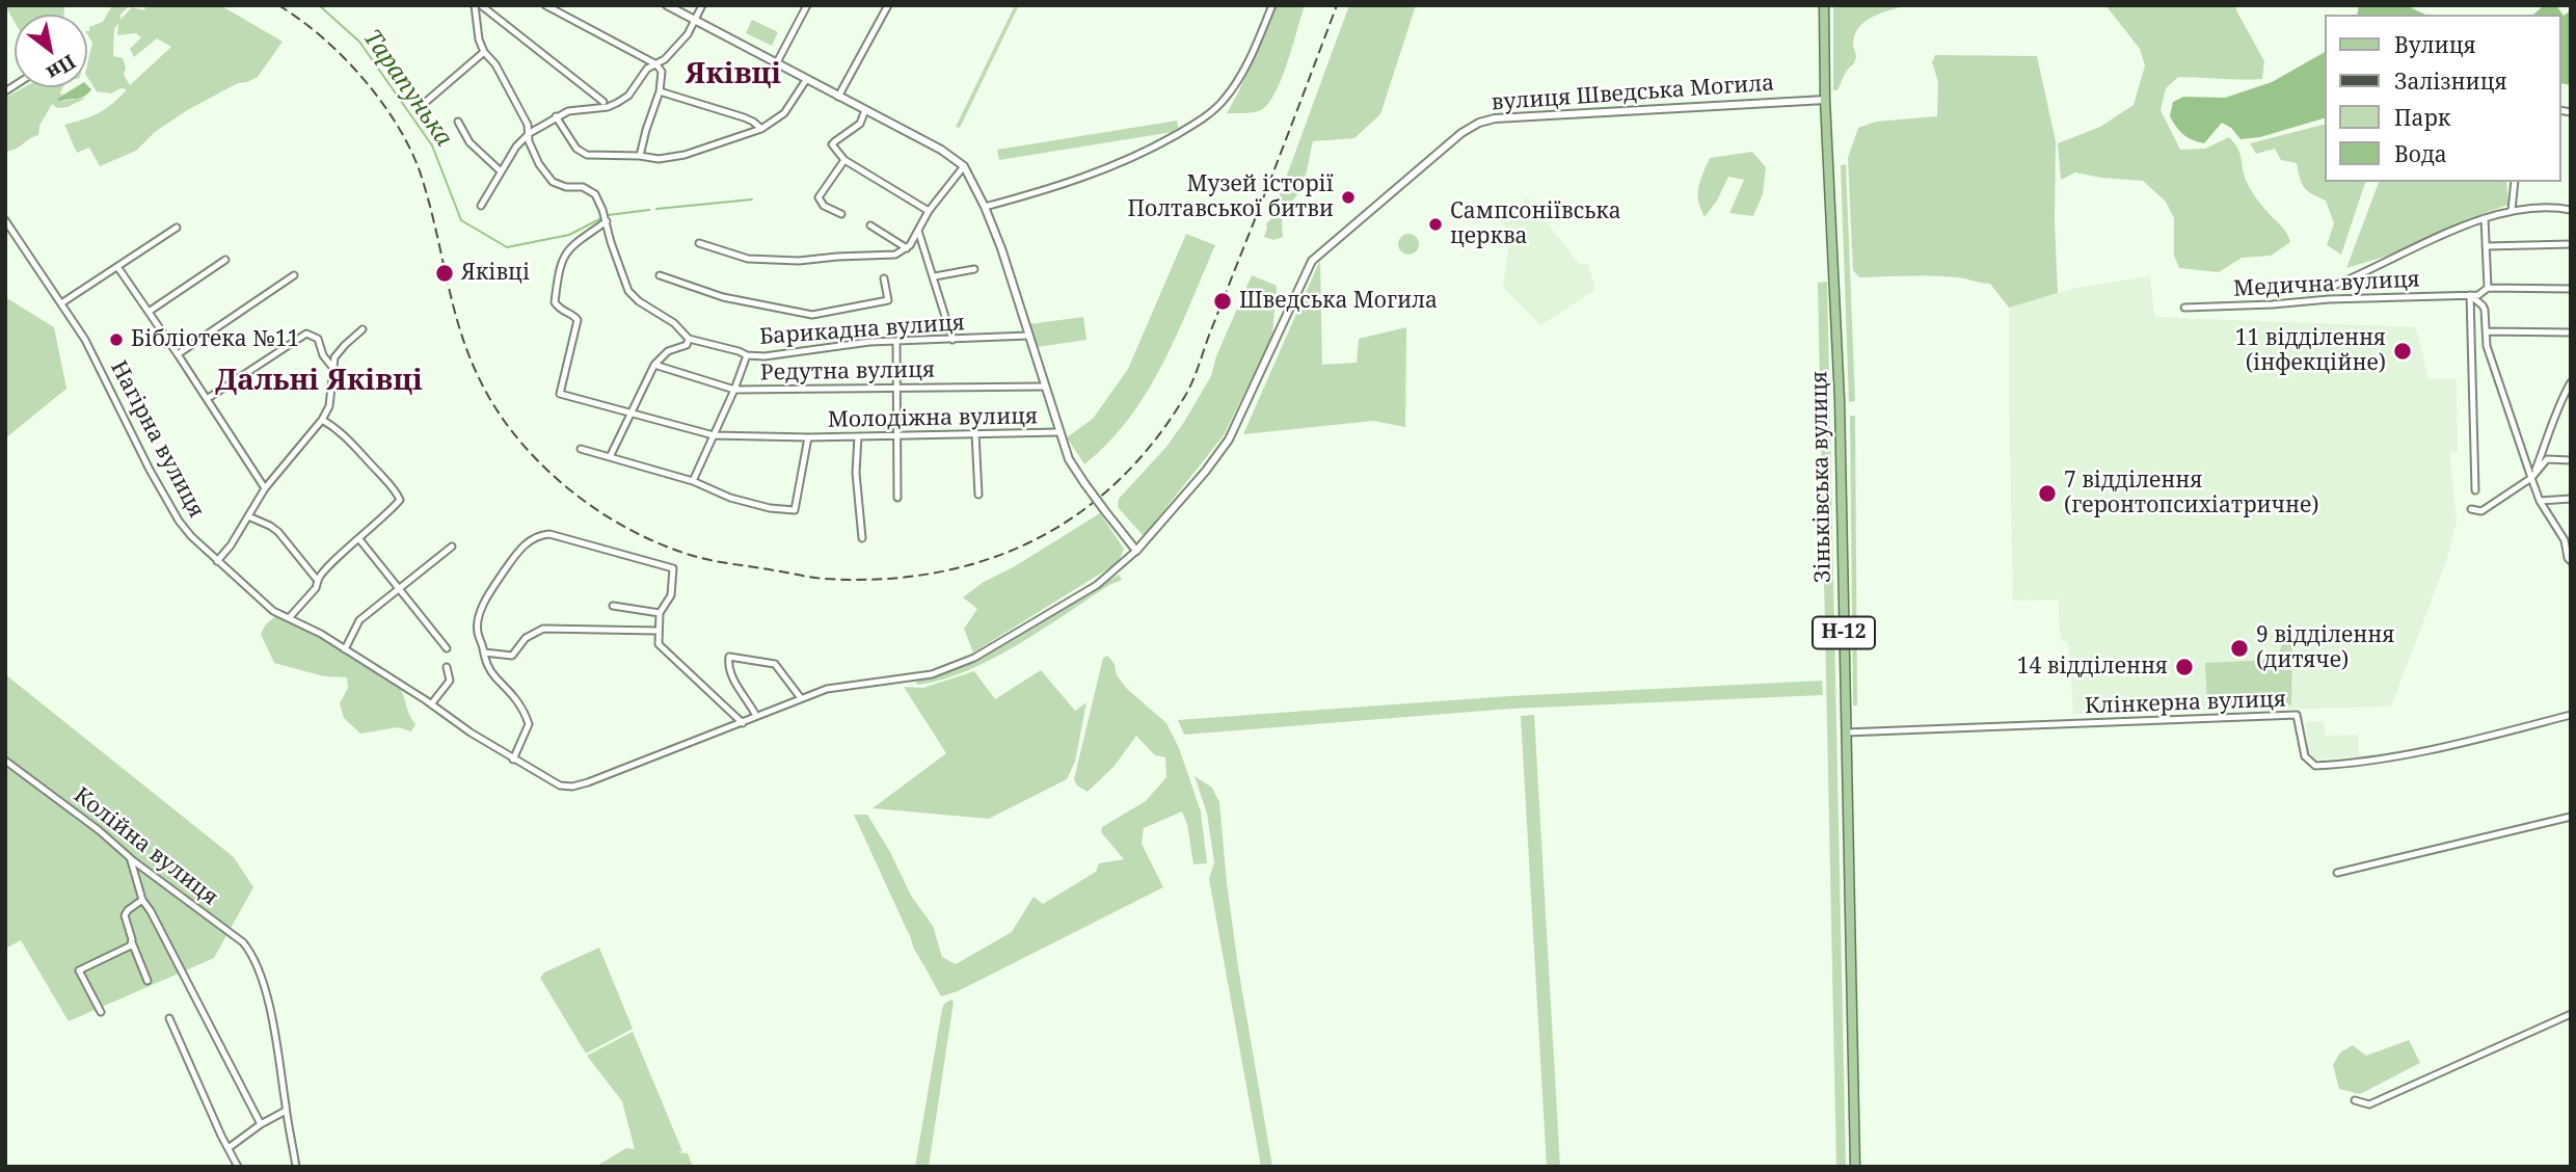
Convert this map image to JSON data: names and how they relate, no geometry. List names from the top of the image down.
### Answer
{
  "streets": {
    "main road": ["Зіньківська вулиця", "Н-12"],
    "street": [
      "вулиця Шведська Могила",
      "Медична вулиця",
      "Барикадна вулиця",
      "Редутна вулиця",
      "Молодіжна вулиця",
      "Нагірна вулиця",
      "Клінкерна вулиця",
      "Колійна вулиця"
    ]
  },
  "crossings": [
    ["вулиця Шведська Могила", "Зіньківська вулиця"],
    ["Барикадна вулиця", "Молодіжна вулиця"],
    ["Зіньківська вулиця", "Клінкерна вулиця"]
  ],
  "districts": ["Яківці", "Дальні Яківці"],
  "water": ["Тарапунька"],
  "places": [
    "Музей історії Полтавської битви",
    "Сампсоніївська церква",
    "Яківці",
    "Шведська Могила",
    "Бібліотека №11",
    "11 відділення (інфекційне)",
    "7 відділення (геронтопсихіатричне)",
    "9 відділення (дитяче)",
    "14 відділення"
  ],
  "legend": [
    "Вулиця",
    "Залізниця",
    "Парк",
    "Вода"
  ],
  "north": "bottom right"
}
